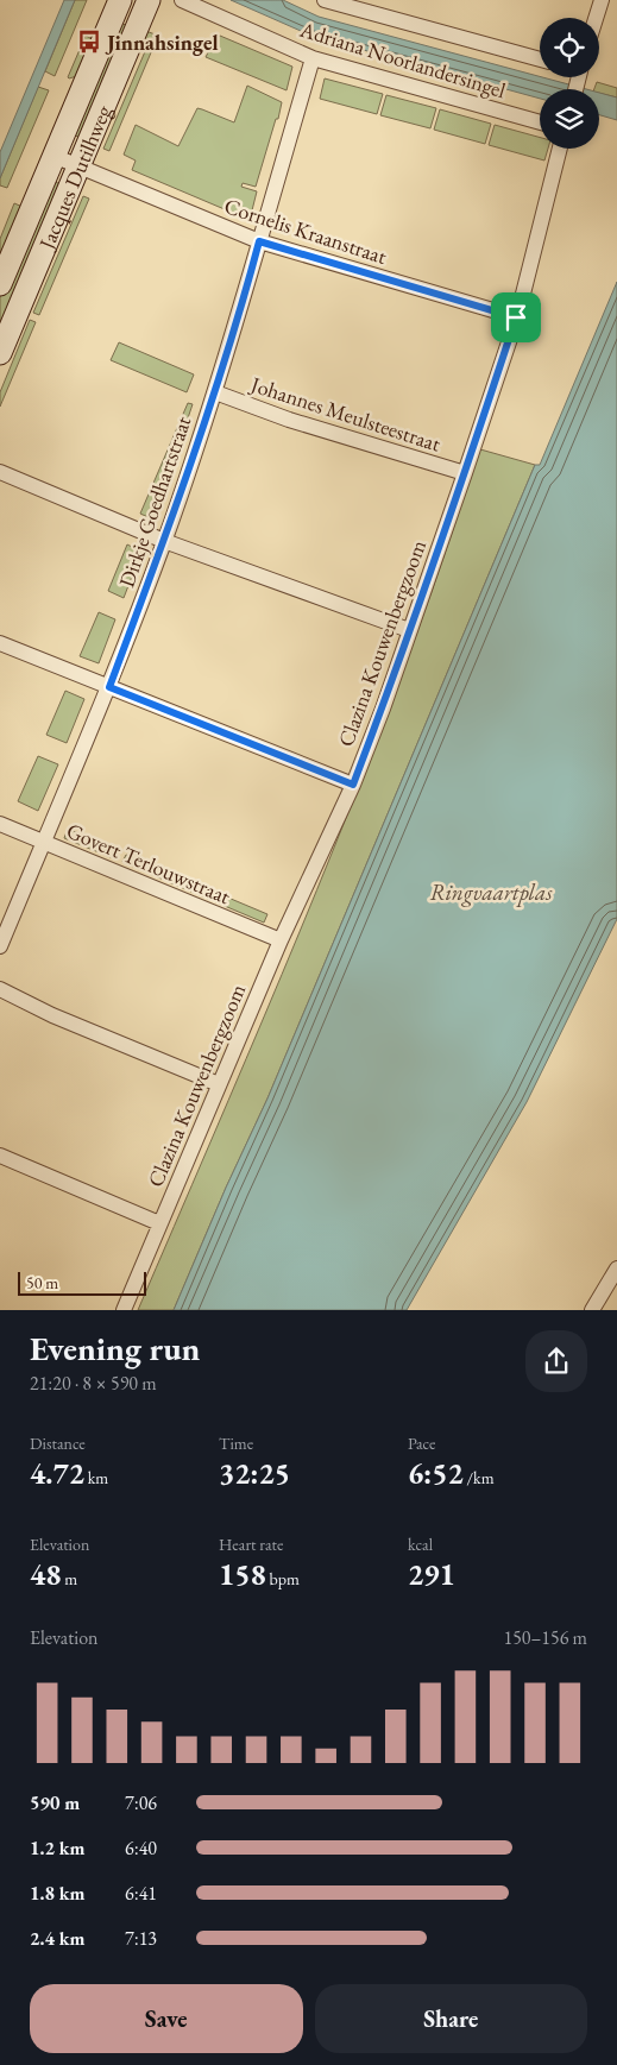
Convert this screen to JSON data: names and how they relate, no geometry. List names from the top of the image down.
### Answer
{
  "streets": {
    "main road": ["Jacques Dutilhweg"],
    "street": [
      "Adriana Noorlandersingel",
      "Cornelis Kraanstraat",
      "Johannes Meulsteestraat",
      "Dirkje Goedhartstraat",
      "Clazina Kouwenbergzoom",
      "Govert Terlouwstraat"
    ]
  },
  "crossings": [
    ["Adriana Noorlandersingel", "Dirkje Goedhartstraat"],
    ["Jacques Dutilhweg", "Cornelis Kraanstraat"],
    ["Cornelis Kraanstraat", "Dirkje Goedhartstraat"],
    ["Cornelis Kraanstraat", "Clazina Kouwenbergzoom"],
    ["Johannes Meulsteestraat", "Dirkje Goedhartstraat"],
    ["Johannes Meulsteestraat", "Clazina Kouwenbergzoom"],
    ["Dirkje Goedhartstraat", "Govert Terlouwstraat"],
    ["Clazina Kouwenbergzoom", "Govert Terlouwstraat"]
  ],
  "water": ["Ringvaartplas"],
  "places": {
    "bus stop": ["Jinnahsingel"]
  },
  "scale_bar": "50 m",
  "page": {
    "scale": "50 m",
    "heading": ["Evening run", "21:20 · 8 × 590 m"],
    "stats": [
      ["Distance", "4.72 km"],
      ["Time", "32:25"],
      ["Pace", "6:52 /km"],
      ["Elevation", "48 m"],
      ["Heart rate", "158 bpm"],
      ["kcal", "291"]
    ],
    "chart": ["Elevation", "150–156 m"],
    "list": [
      {
        "name": "590 m",
        "note": "7:06"
      },
      {
        "name": "1.2 km",
        "note": "6:40"
      },
      {
        "name": "1.8 km",
        "note": "6:41"
      },
      {
        "name": "2.4 km",
        "note": "7:13"
      }
    ],
    "buttons": ["Save", "Share"]
  }
}
